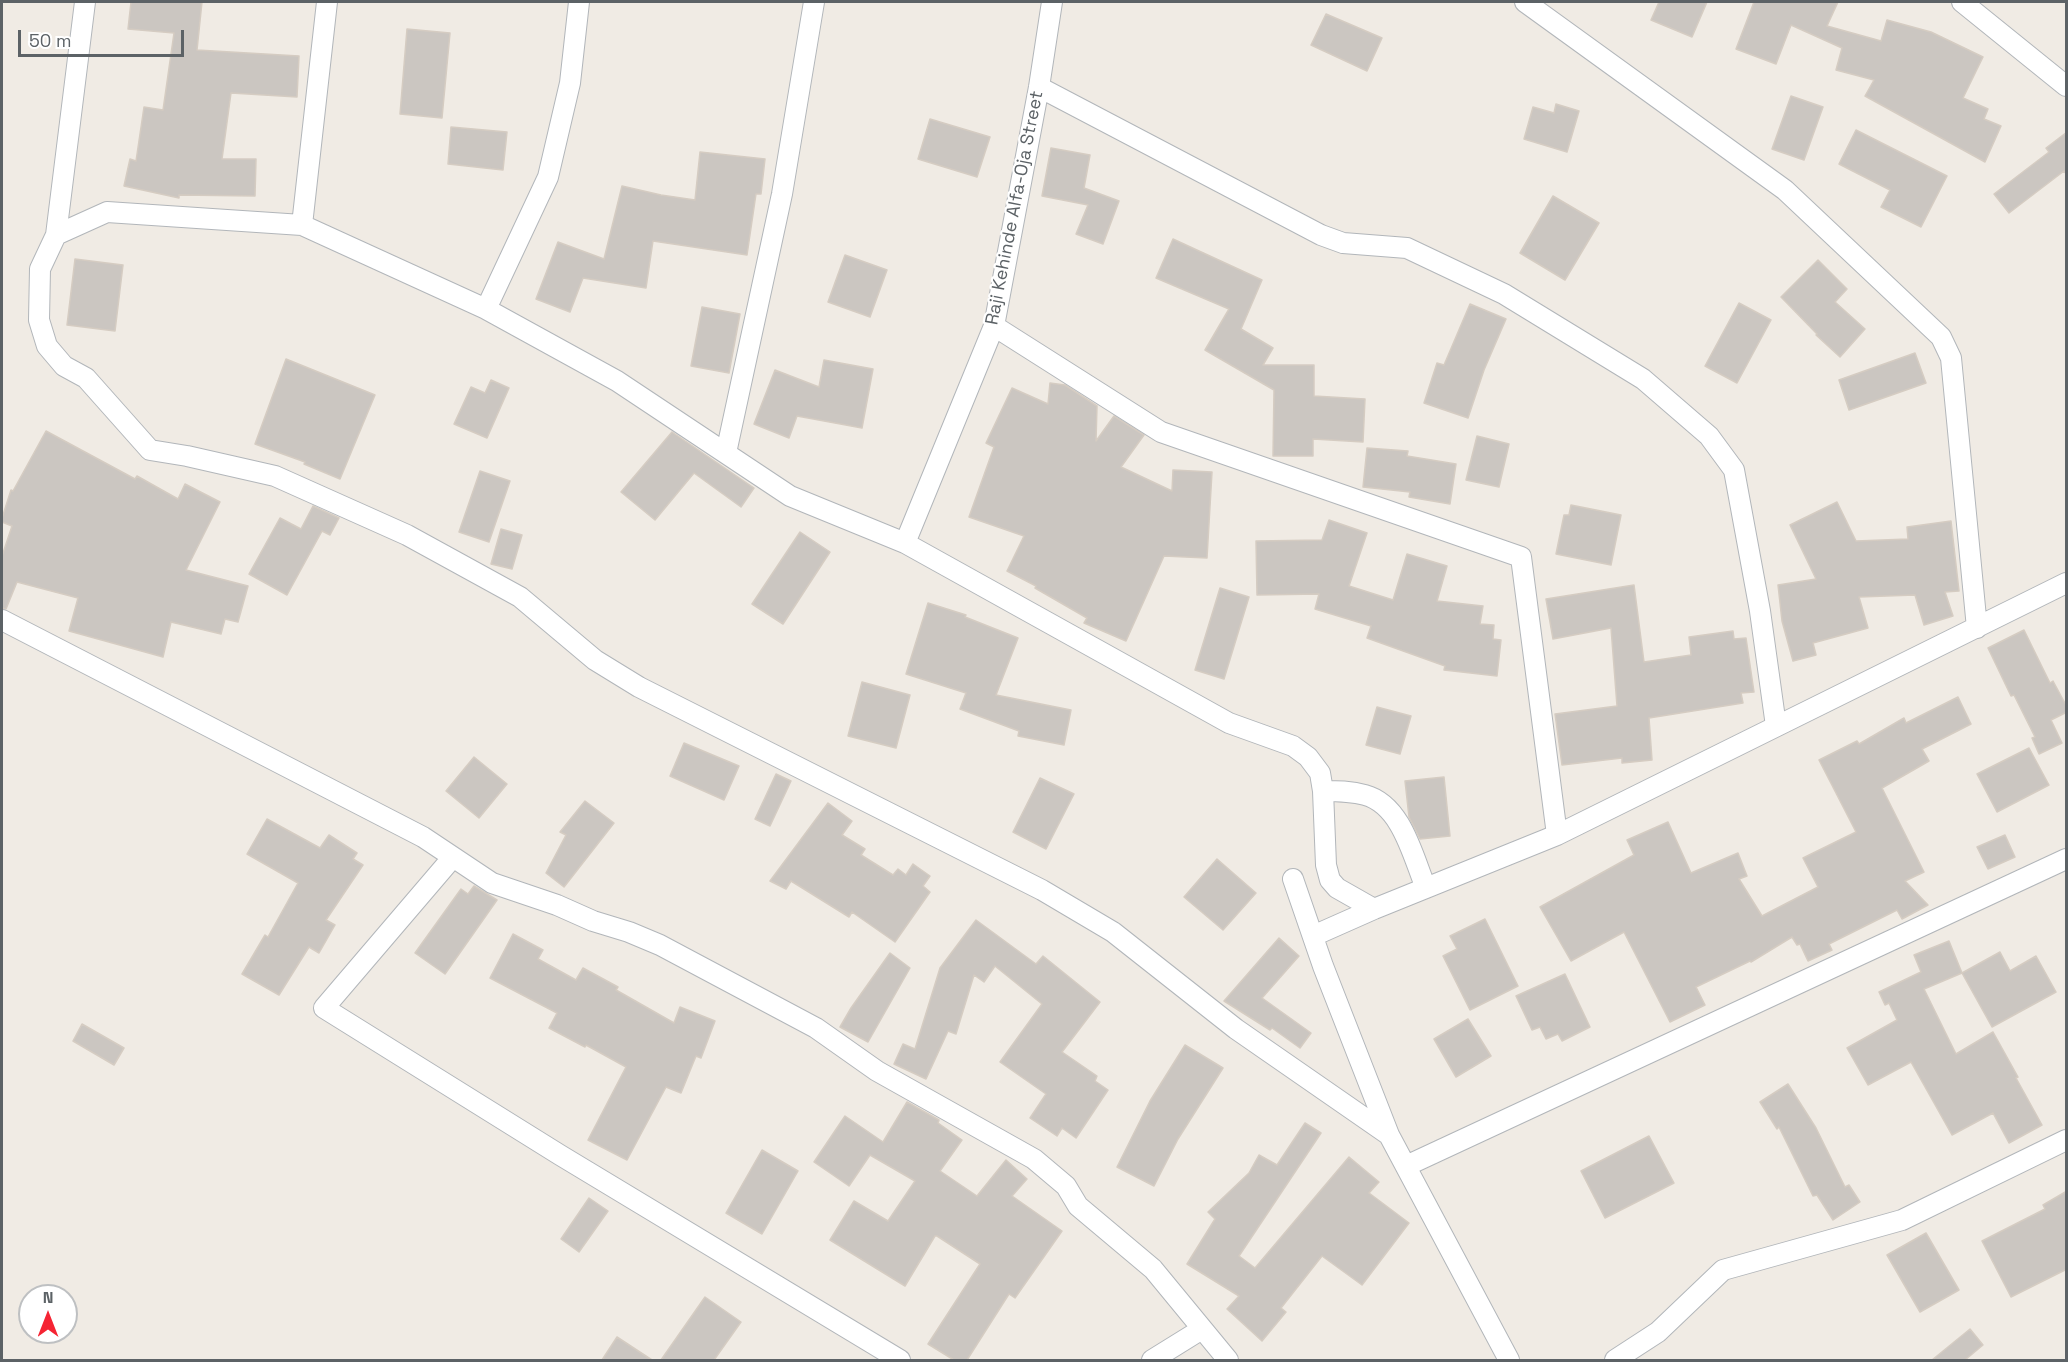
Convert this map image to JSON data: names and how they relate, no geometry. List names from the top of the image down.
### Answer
{
  "streets": {
    "street": ["Raji Kehinde Alfa-Oja Street"]
  },
  "scale_bar": "50 m",
  "north": "top"
}
